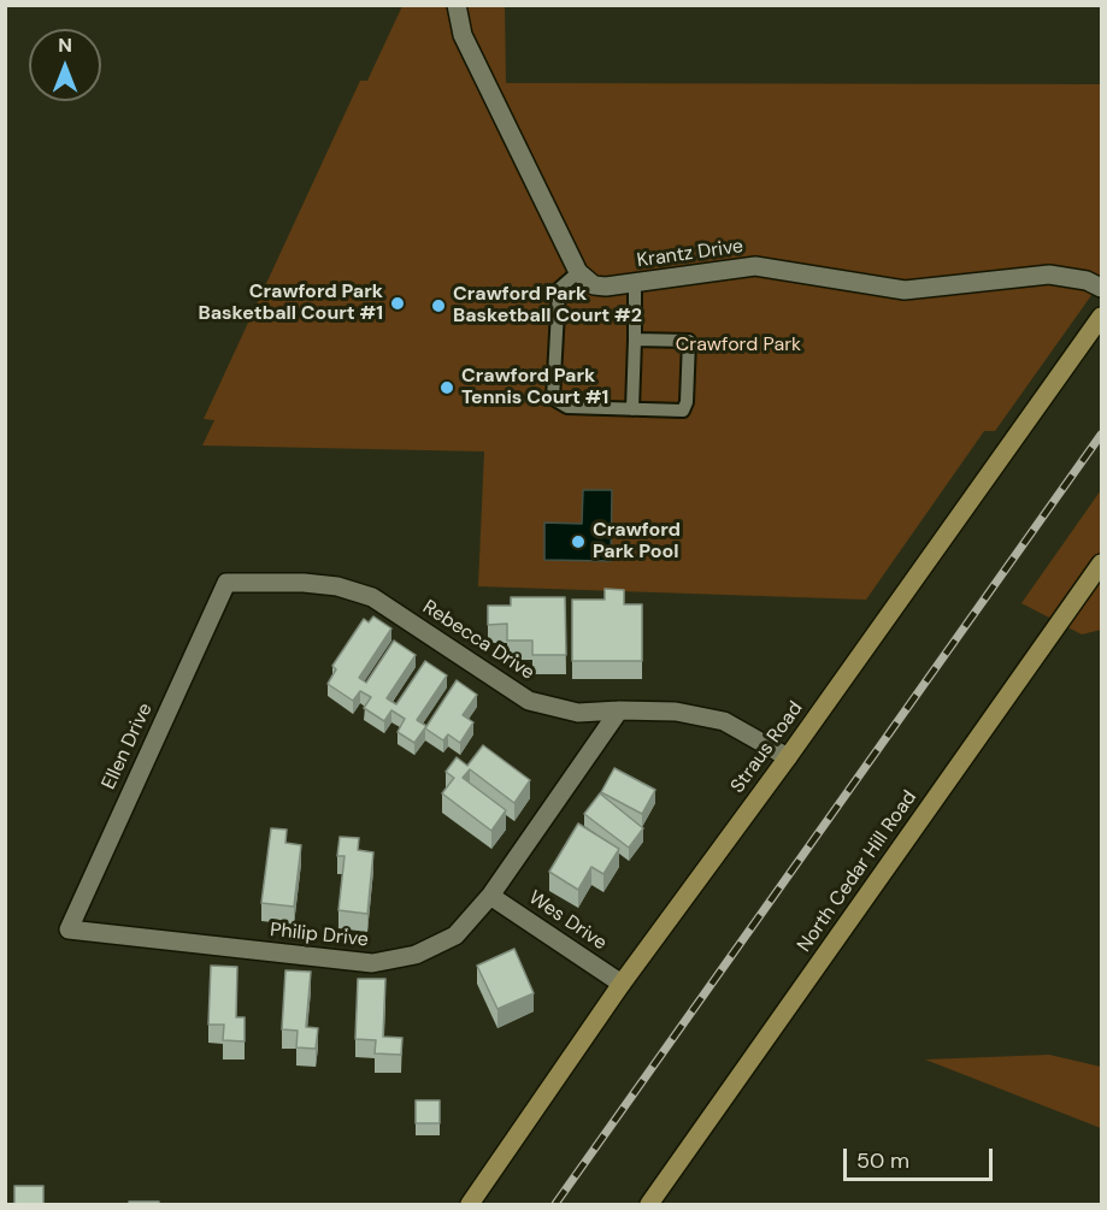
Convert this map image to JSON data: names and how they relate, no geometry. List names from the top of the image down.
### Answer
{
  "streets": {
    "street": [
      "Krantz Drive",
      "Rebecca Drive",
      "Ellen Drive",
      "Straus Road",
      "North Cedar Hill Road",
      "Wes Drive",
      "Philip Drive"
    ]
  },
  "crossings": [
    ["Rebecca Drive", "Ellen Drive"],
    ["Rebecca Drive", "Straus Road"],
    ["Rebecca Drive", "Philip Drive"],
    ["Ellen Drive", "Philip Drive"],
    ["Straus Road", "Wes Drive"],
    ["Wes Drive", "Philip Drive"]
  ],
  "parks": ["Crawford Park"],
  "places": [
    "Crawford Park Basketball Court #1",
    "Crawford Park Basketball Court #2",
    "Crawford Park Tennis Court #1",
    "Crawford Park Pool"
  ],
  "scale_bar": "50 m",
  "north": "top"
}
